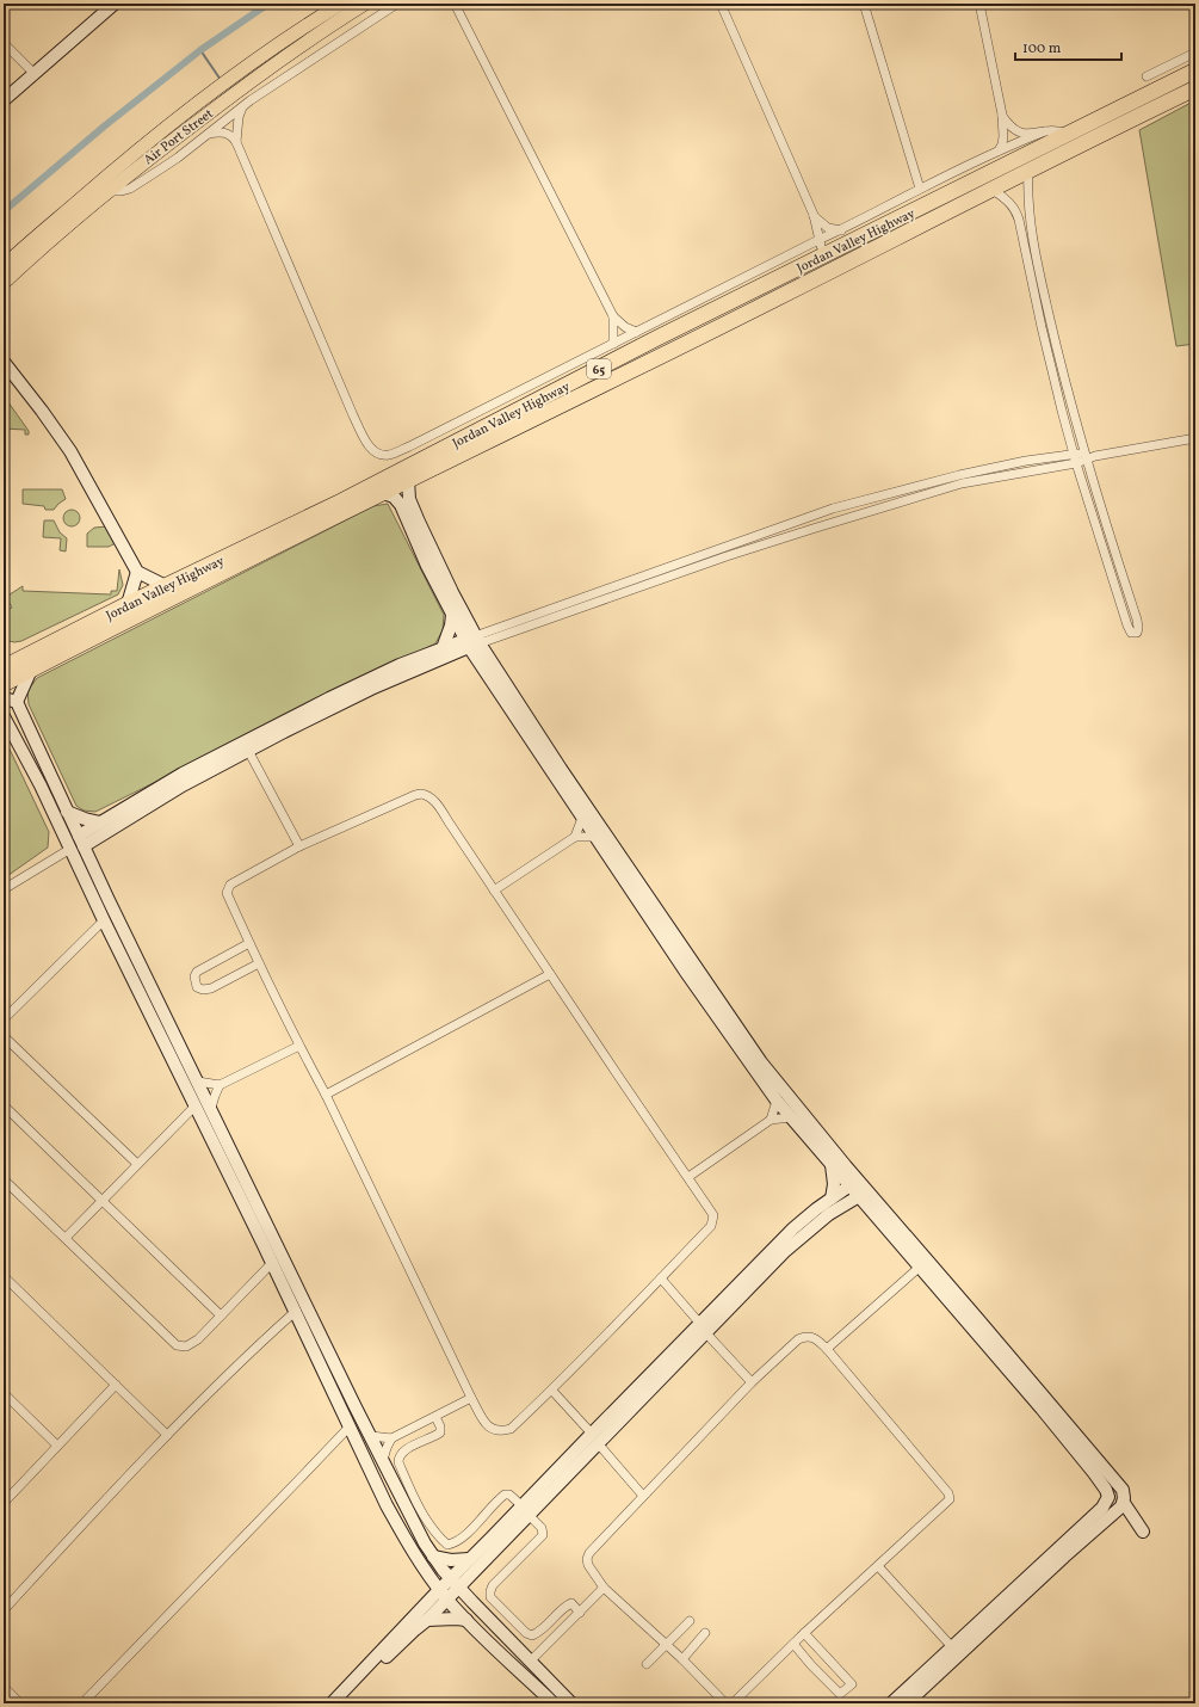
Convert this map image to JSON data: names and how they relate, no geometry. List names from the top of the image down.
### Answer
{
  "streets": {
    "highway": ["Jordan Valley Highway", "65"],
    "main road": ["Air Port Street"]
  },
  "scale_bar": "100 m"
}
